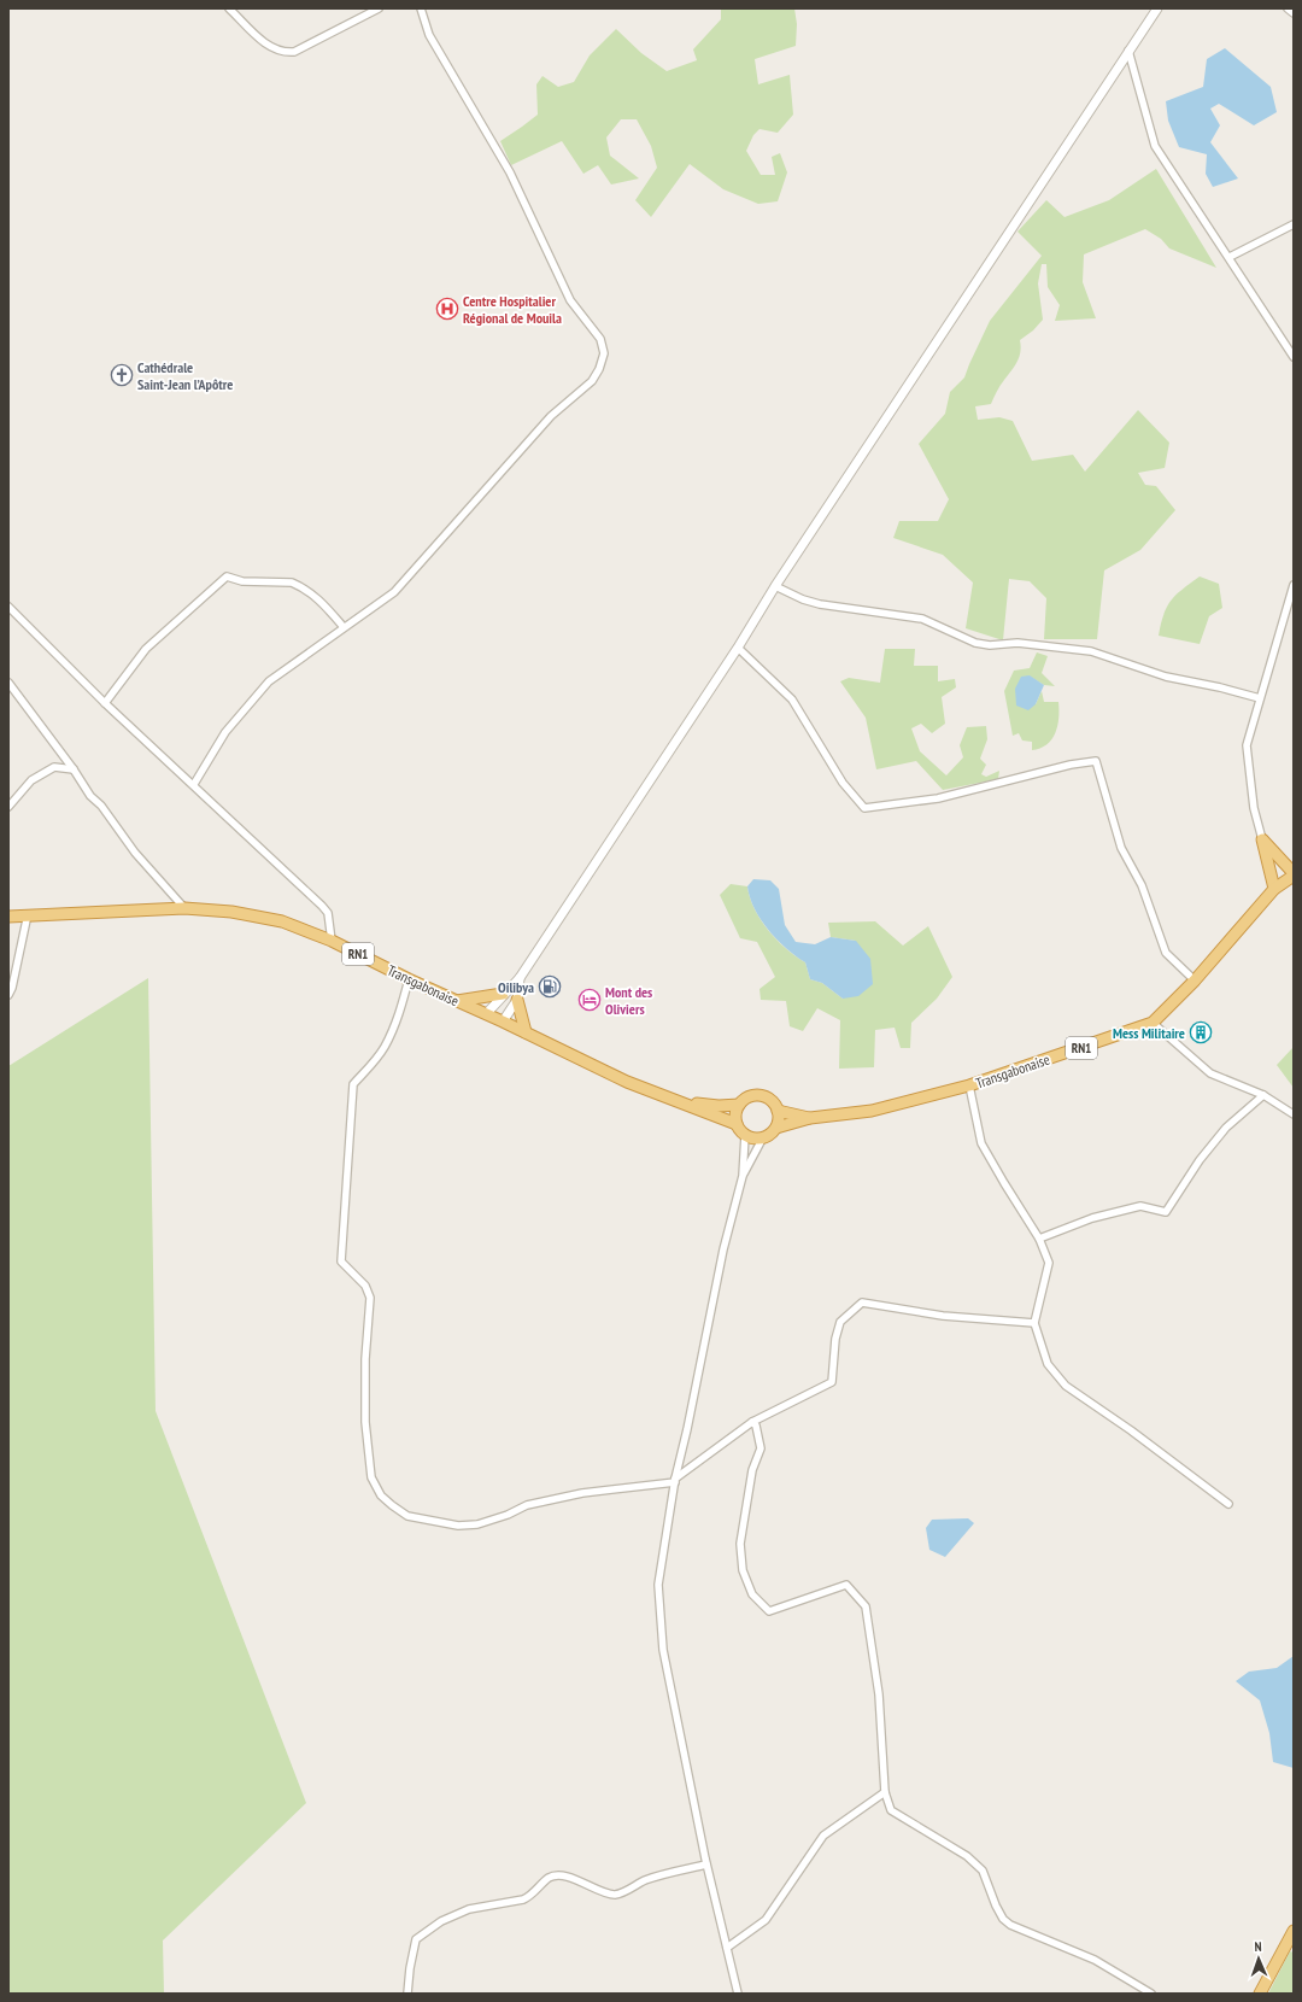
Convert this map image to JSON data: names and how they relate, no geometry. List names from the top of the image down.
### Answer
{
  "streets": {
    "highway": ["RN1", "Transgabonaise"]
  },
  "places": {
    "hospital": ["Centre Hospitalier Régional de Mouila"],
    "church": ["Cathédrale Saint-Jean l’Apôtre"],
    "fuel station": ["Oilibya"],
    "hotel": ["Mont des Oliviers"],
    "building": ["Mess Militaire"]
  },
  "north": "top"
}
